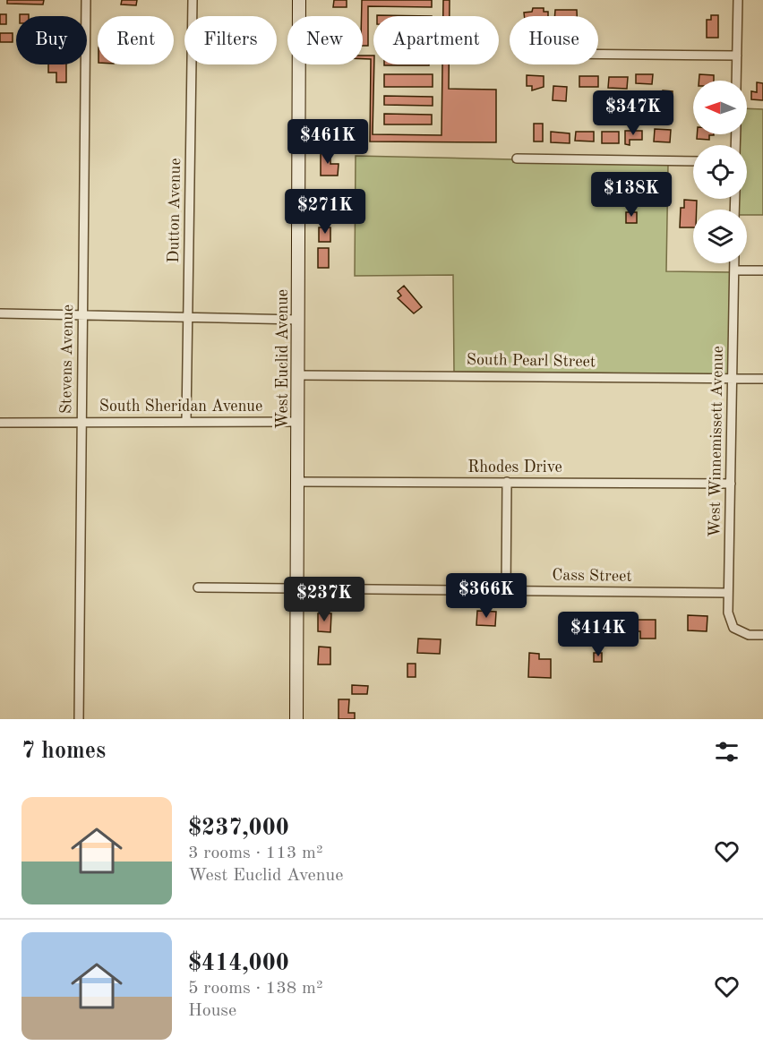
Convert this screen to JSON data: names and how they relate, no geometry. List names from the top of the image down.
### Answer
{
  "streets": {
    "street": [
      "Dutton Avenue",
      "Stevens Avenue",
      "West Euclid Avenue",
      "South Pearl Street",
      "South Sheridan Avenue",
      "West Winnemissett Avenue",
      "Rhodes Drive",
      "Cass Street"
    ]
  },
  "crossings": [
    ["Dutton Avenue", "South Sheridan Avenue"],
    ["Stevens Avenue", "South Sheridan Avenue"],
    ["West Euclid Avenue", "South Pearl Street"],
    ["West Euclid Avenue", "South Sheridan Avenue"],
    ["West Euclid Avenue", "Rhodes Drive"],
    ["West Euclid Avenue", "Cass Street"],
    ["South Pearl Street", "West Winnemissett Avenue"],
    ["West Winnemissett Avenue", "Rhodes Drive"],
    ["West Winnemissett Avenue", "Cass Street"]
  ],
  "north": "left",
  "page": {
    "chip": [
      "Buy",
      "Rent",
      "Filters",
      "New",
      "Apartment",
      "House"
    ],
    "price": [
      "$347K",
      "$461K",
      "$138K",
      "$271K",
      "$366K",
      "$237K",
      "$414K"
    ],
    "heading": "7 homes",
    "list": [
      {
        "name": "$237,000",
        "note": "3 rooms · 113 m² · West Euclid Avenue"
      },
      {
        "name": "$414,000",
        "note": "5 rooms · 138 m² · House"
      }
    ]
  }
}
